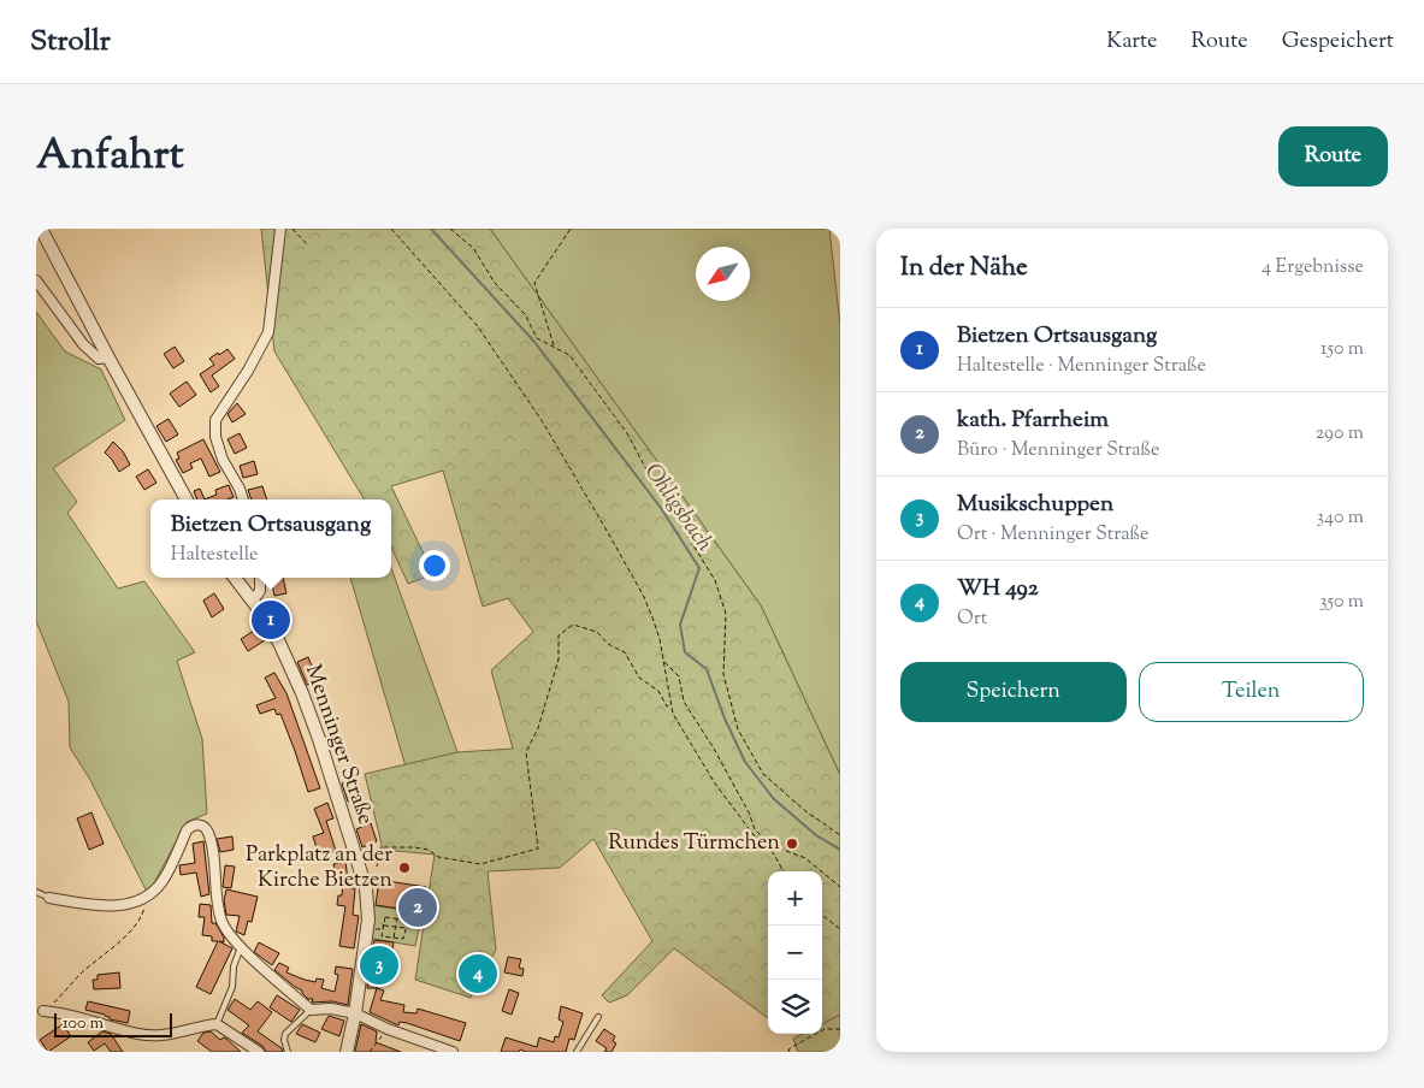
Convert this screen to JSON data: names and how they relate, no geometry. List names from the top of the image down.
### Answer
{
  "streets": {
    "street": ["Menninger Straße"]
  },
  "water": ["Ohligsbach"],
  "places": ["Rundes Türmchen", "Parkplatz an der Kirche Bietzen"],
  "scale_bar": "100 m",
  "north": "bottom left",
  "page": {
    "header": "Strollr",
    "nav": ["Karte", "Route", "Gespeichert"],
    "title": "Anfahrt",
    "buttons": [
      "Route",
      ["Speichern", "Teilen"]
    ],
    "heading": ["In der Nähe", "4 Ergebnisse"],
    "list": [
      {
        "mark": "1",
        "name": "Bietzen Ortsausgang",
        "note": "Haltestelle · Menninger Straße",
        "value": "150 m"
      },
      {
        "mark": "2",
        "name": "kath. Pfarrheim",
        "note": "Büro · Menninger Straße",
        "value": "290 m"
      },
      {
        "mark": "3",
        "name": "Musikschuppen",
        "note": "Ort · Menninger Straße",
        "value": "340 m"
      },
      {
        "mark": "4",
        "name": "WH 492",
        "note": "Ort",
        "value": "350 m"
      }
    ],
    "popup": ["Bietzen Ortsausgang", "Haltestelle"],
    "pins": [
      "1",
      "2",
      "3",
      "4"
    ],
    "map_buttons": ["+", "−"],
    "scale": "100 m"
  }
}
